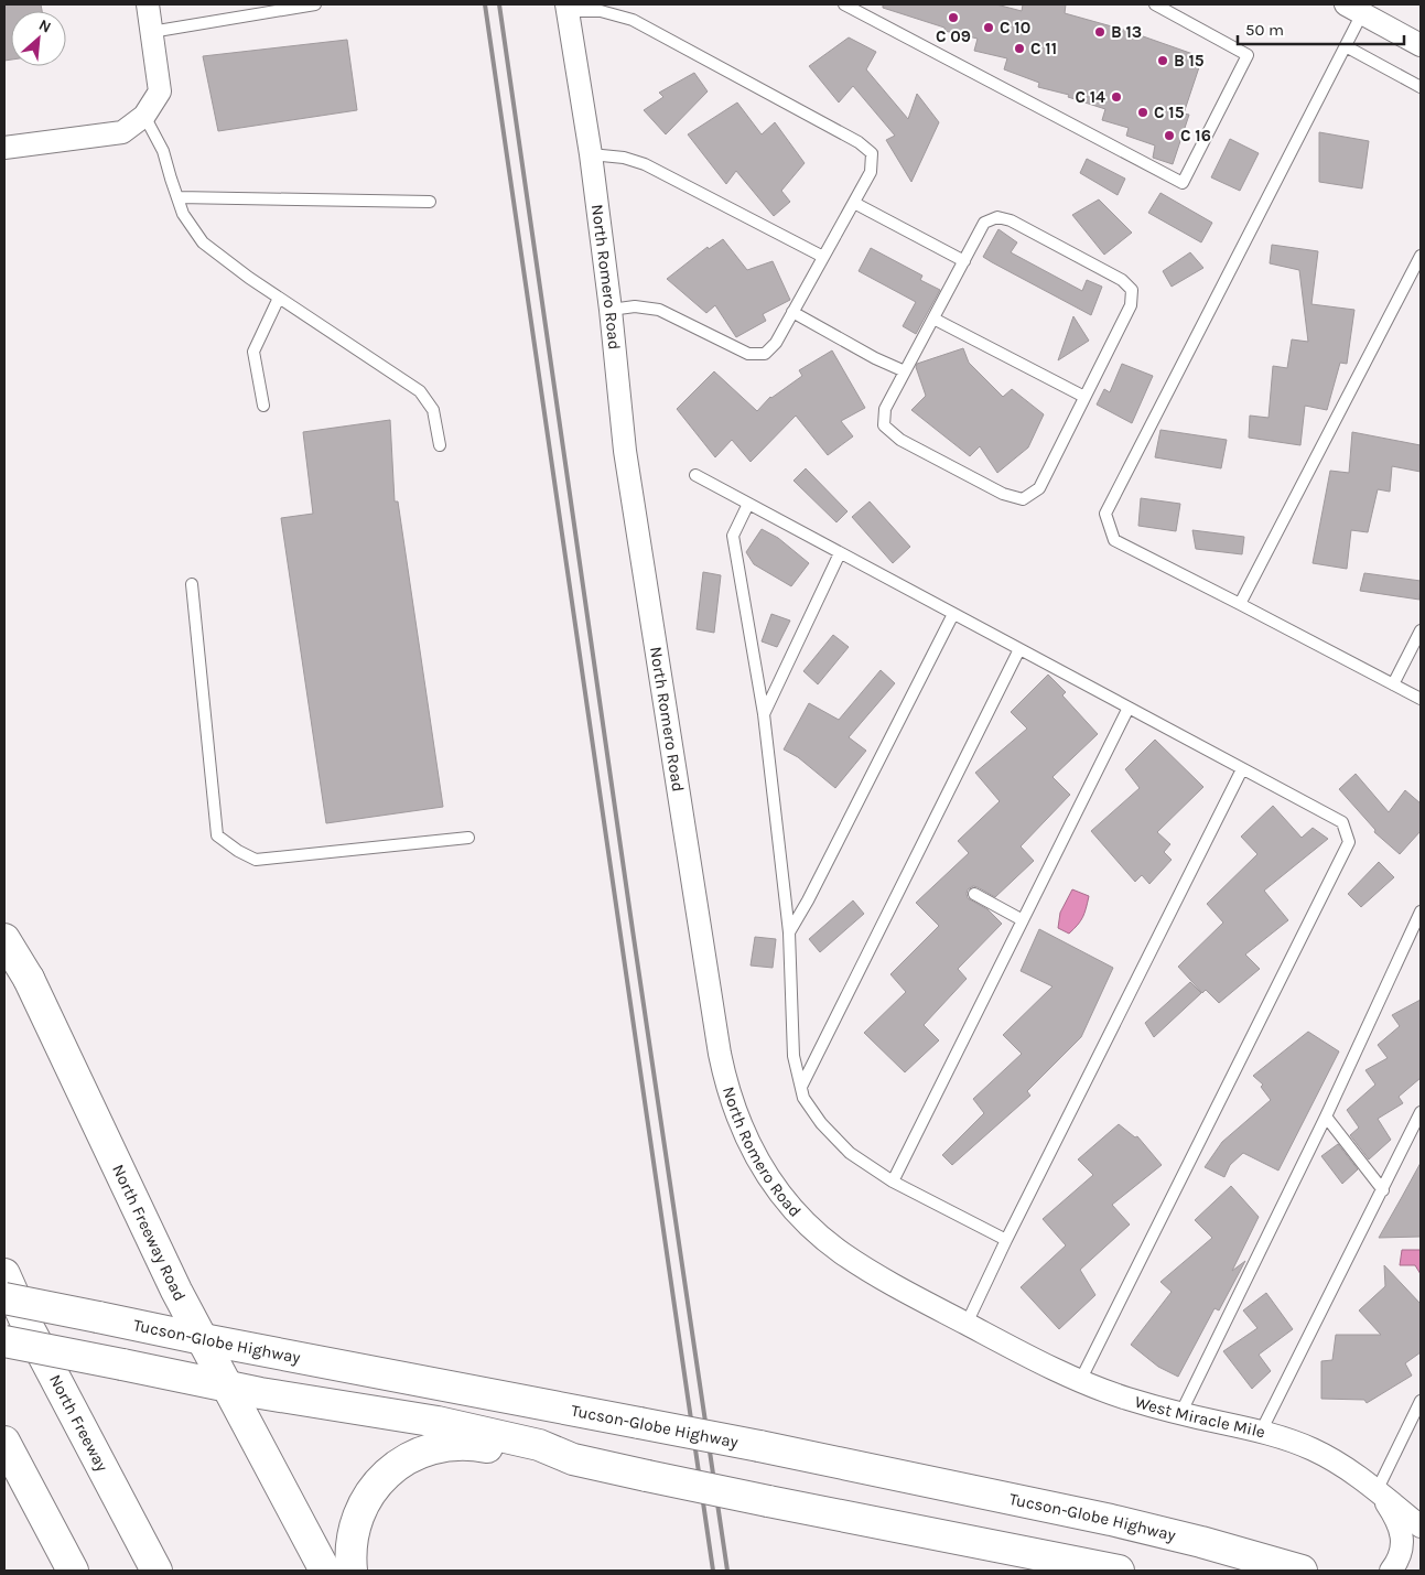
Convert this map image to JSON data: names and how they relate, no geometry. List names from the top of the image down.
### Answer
{
  "streets": {
    "highway": ["North Freeway Road", "Tucson-Globe Highway", "North Freeway"],
    "street": ["North Romero Road", "West Miracle Mile"]
  },
  "crossings": [
    ["North Romero Road", "West Miracle Mile"],
    ["North Freeway Road", "Tucson-Globe Highway"]
  ],
  "places": [
    "C 09",
    "C 10",
    "B 13",
    "C 11",
    "B 15",
    "C 14",
    "C 15",
    "C 16"
  ],
  "scale_bar": "50 m",
  "north": "top right"
}
